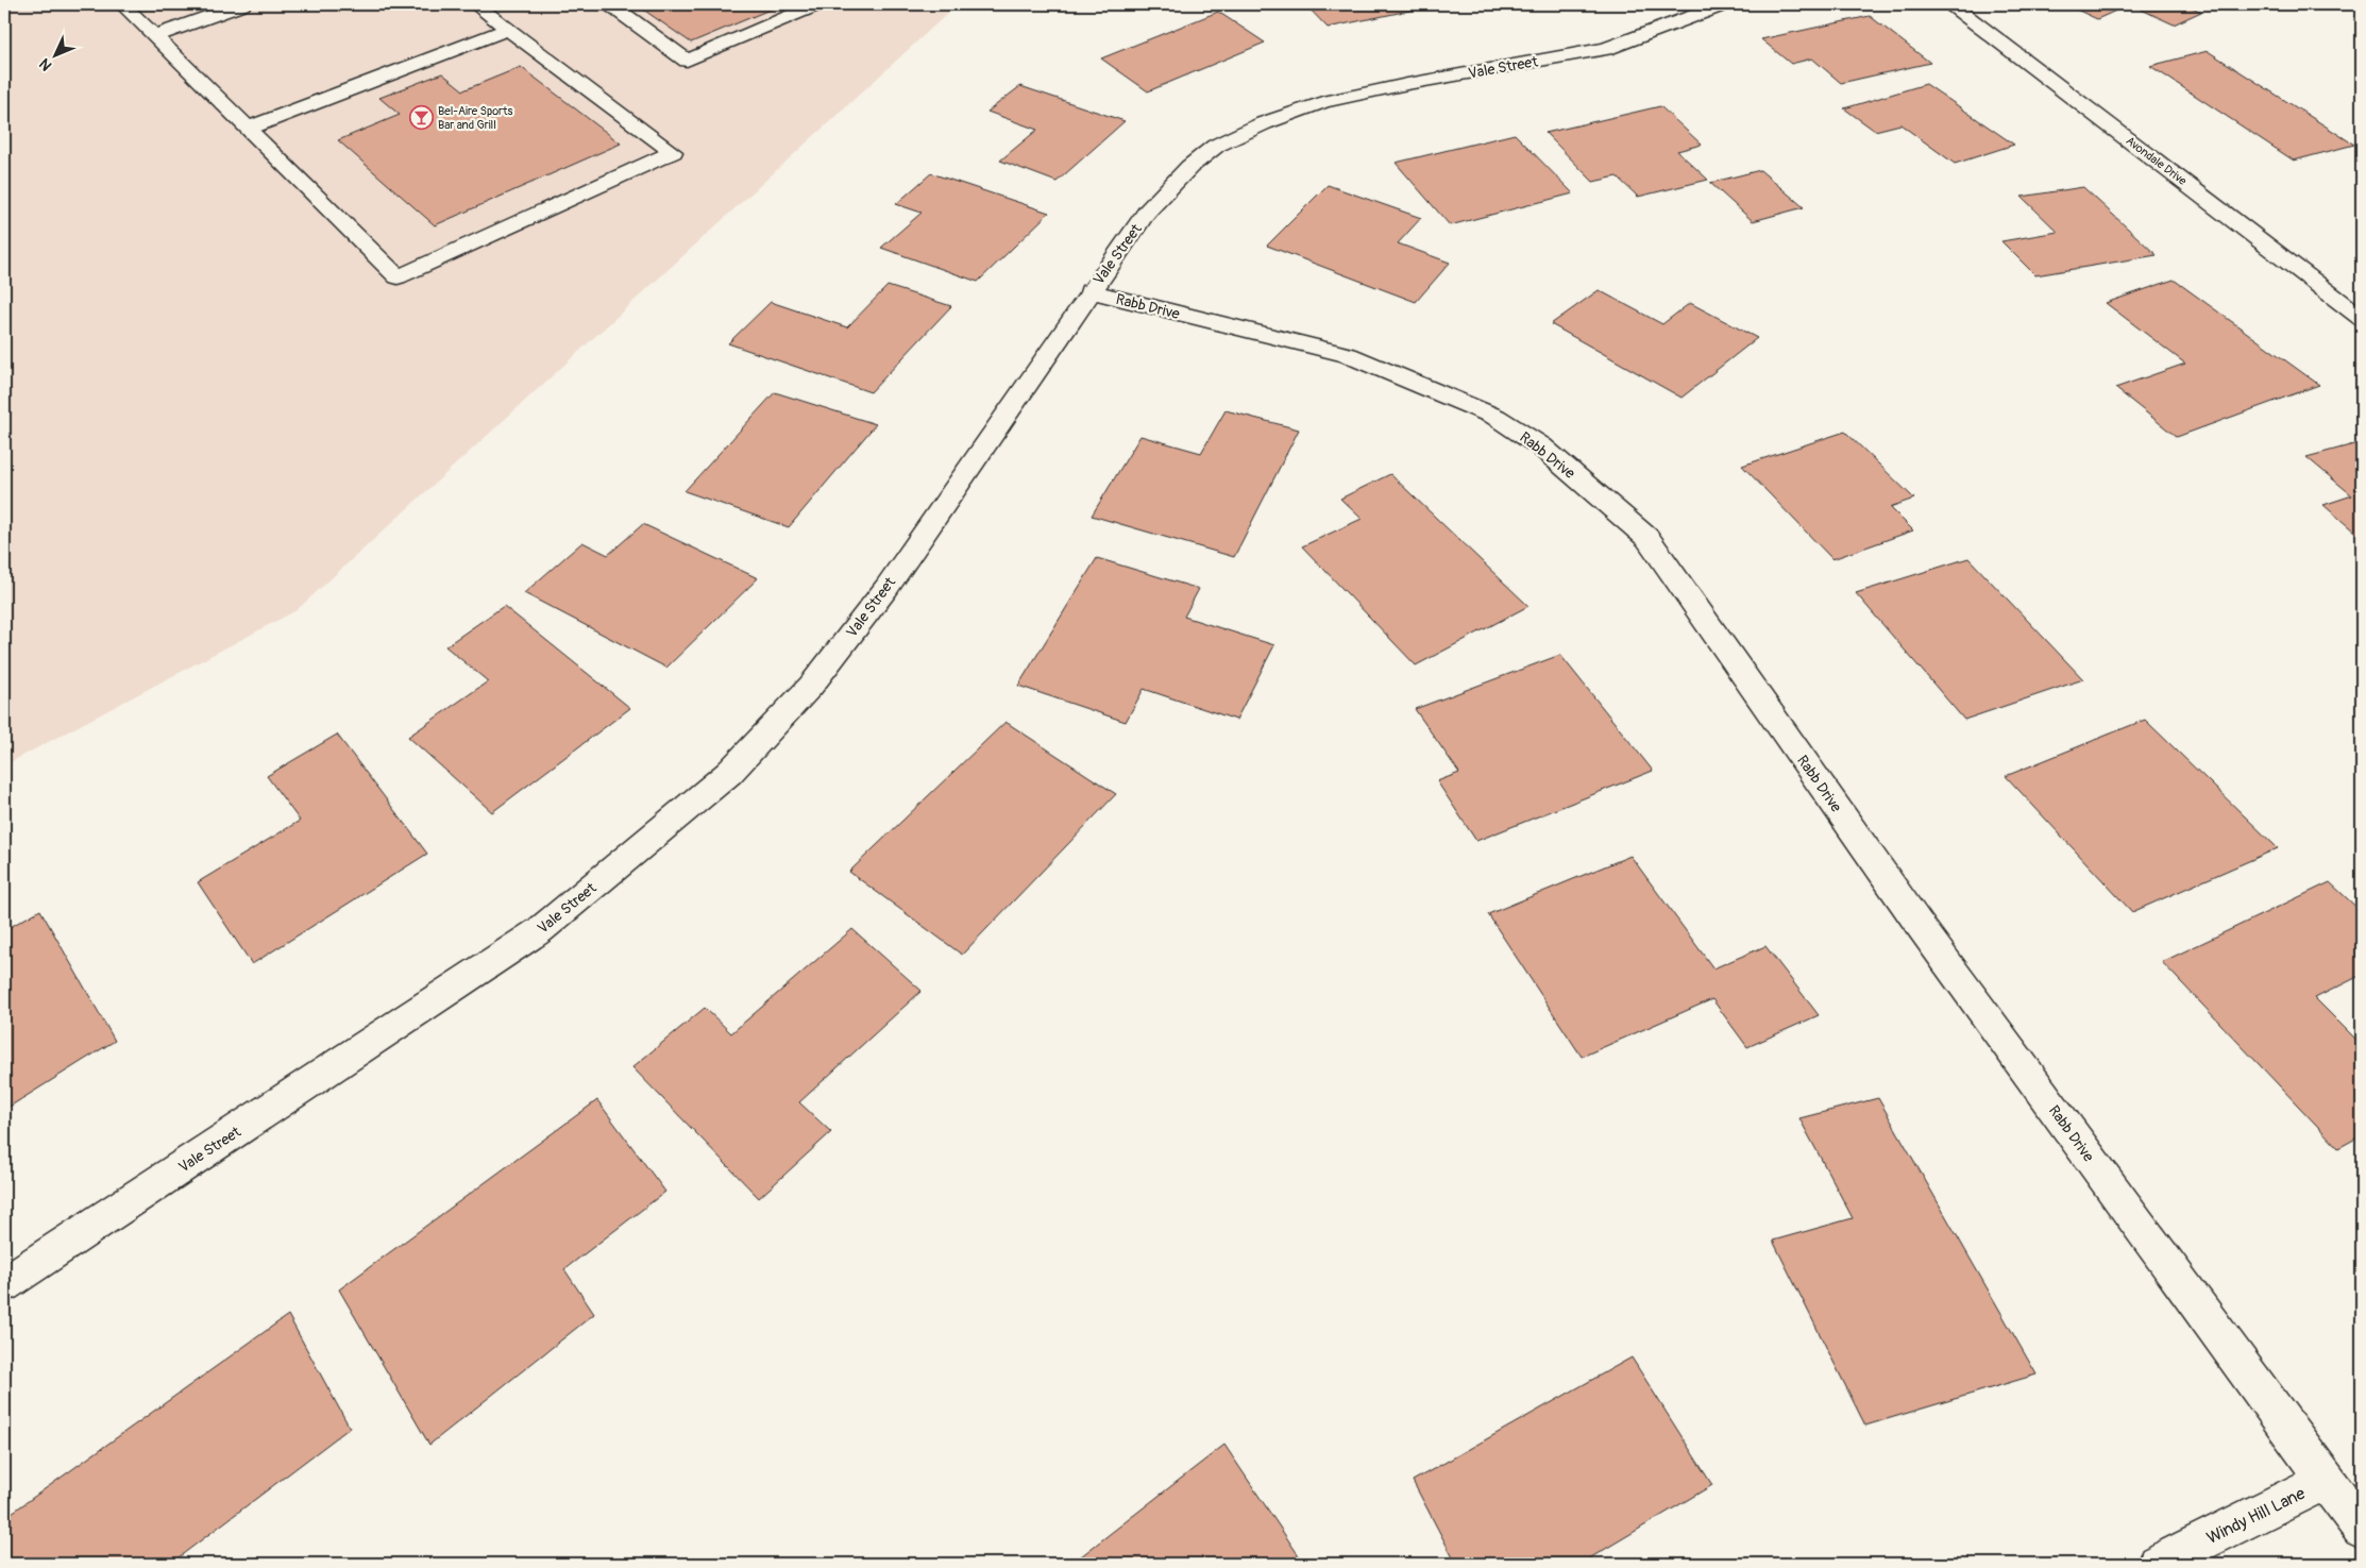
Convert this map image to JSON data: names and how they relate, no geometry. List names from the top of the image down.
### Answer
{
  "streets": {
    "street": [
      "Vale Street",
      "Avondale Drive",
      "Rabb Drive",
      "Windy Hill Lane"
    ]
  },
  "crossings": [
    ["Vale Street", "Rabb Drive"],
    ["Rabb Drive", "Windy Hill Lane"]
  ],
  "places": {
    "bar": ["Bel-Aire Sports Bar and Grill"]
  },
  "north": "bottom left"
}
